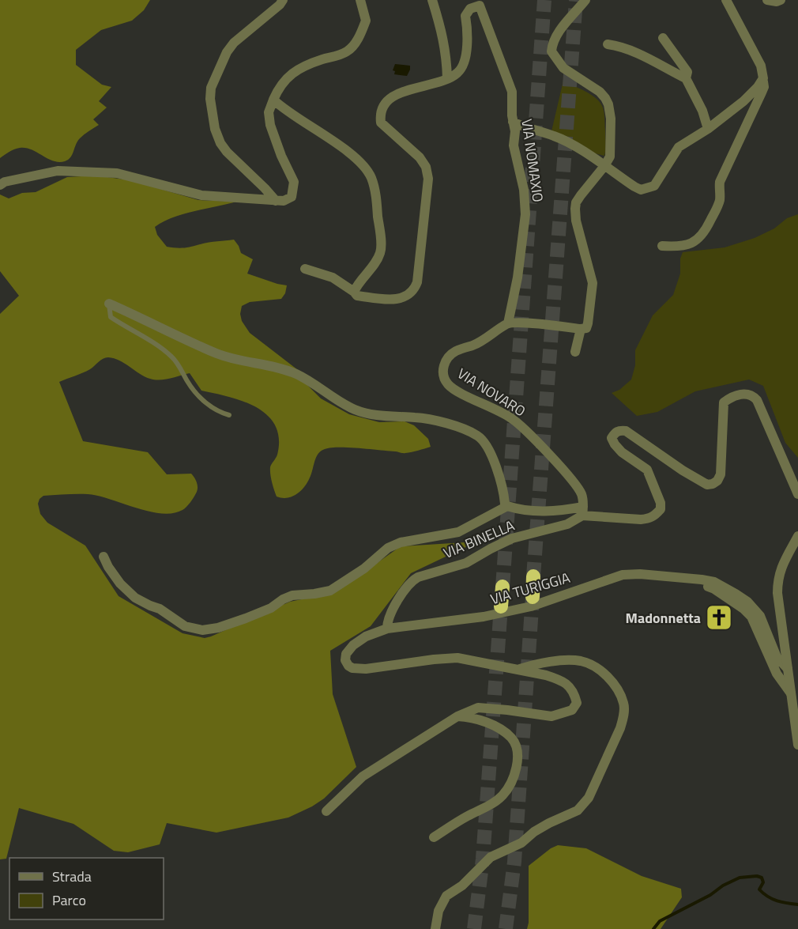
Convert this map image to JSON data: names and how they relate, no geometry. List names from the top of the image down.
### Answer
{
  "streets": {
    "street": [
      "VIA NOMAXIO",
      "VIA NOVARO",
      "VIA BINELLA",
      "VIA TURIGGIA"
    ]
  },
  "crossings": [
    ["VIA NOMAXIO", "VIA NOVARO"],
    ["VIA NOVARO", "VIA BINELLA"],
    ["VIA BINELLA", "VIA TURIGGIA"]
  ],
  "places": {
    "church": ["Madonnetta"]
  },
  "legend": ["Strada", "Parco"]
}
